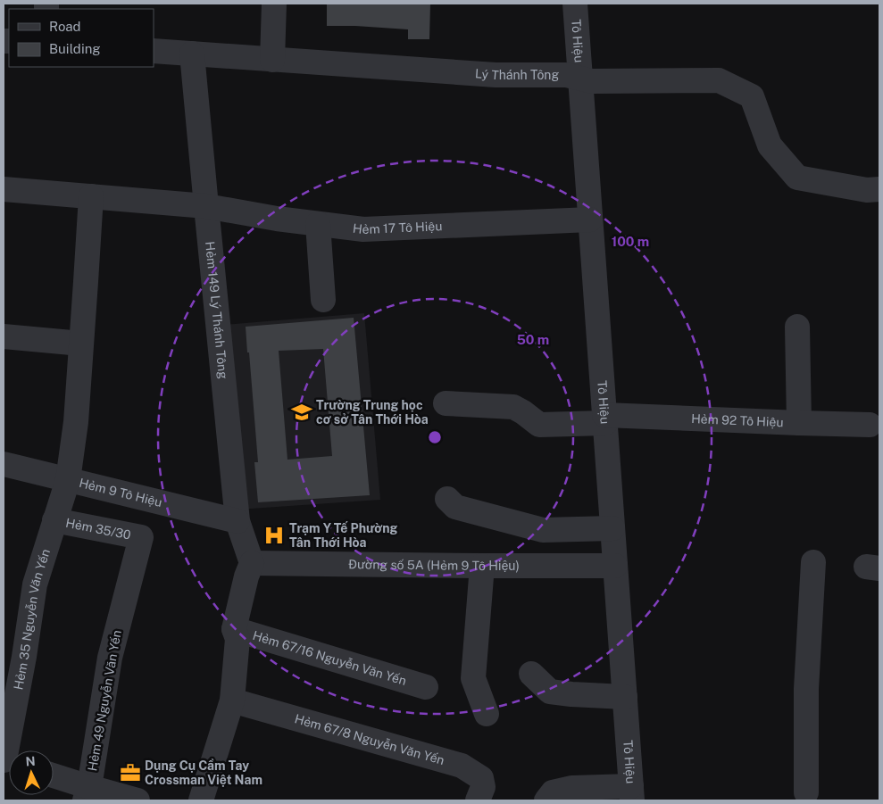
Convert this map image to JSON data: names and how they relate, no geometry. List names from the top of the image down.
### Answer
{
  "streets": {
    "street": [
      "Tô Hiệu",
      "Lý Thánh Tông",
      "Hẻm 17 Tô Hiệu",
      "Hẻm 149 Lý Thánh Tông",
      "Hẻm 92 Tô Hiệu",
      "Hẻm 9 Tô Hiệu",
      "Hẻm 35/30",
      "Đường số 5A (Hẻm 9 Tô Hiệu)",
      "Hẻm 35 Nguyễn Văn Yến",
      "Hẻm 67/16 Nguyễn Văn Yến",
      "Hẻm 49 Nguyễn Văn Yến",
      "Hẻm 67/8 Nguyễn Văn Yến"
    ]
  },
  "crossings": [
    ["Tô Hiệu", "Lý Thánh Tông"],
    ["Tô Hiệu", "Hẻm 17 Tô Hiệu"],
    ["Tô Hiệu", "Hẻm 92 Tô Hiệu"],
    ["Tô Hiệu", "Đường số 5A (Hẻm 9 Tô Hiệu)"],
    ["Lý Thánh Tông", "Hẻm 149 Lý Thánh Tông"],
    ["Hẻm 17 Tô Hiệu", "Hẻm 149 Lý Thánh Tông"],
    ["Hẻm 17 Tô Hiệu", "Hẻm 35 Nguyễn Văn Yến"],
    ["Hẻm 149 Lý Thánh Tông", "Hẻm 9 Tô Hiệu"],
    ["Hẻm 149 Lý Thánh Tông", "Đường số 5A (Hẻm 9 Tô Hiệu)"],
    ["Hẻm 9 Tô Hiệu", "Hẻm 35 Nguyễn Văn Yến"],
    ["Hẻm 35/30", "Hẻm 35 Nguyễn Văn Yến"],
    ["Hẻm 35/30", "Hẻm 49 Nguyễn Văn Yến"]
  ],
  "places": {
    "school or university": ["Trường Trung học cơ sở Tân Thới Hòa"],
    "hospital": ["Trạm Y Tế Phường Tân Thới Hòa"],
    "office": ["Dụng Cụ Cầm Tay Crossman Việt Nam"]
  },
  "legend": ["Road", "Building"],
  "north": "top",
  "rings": ["100 m", "50 m"]
}
